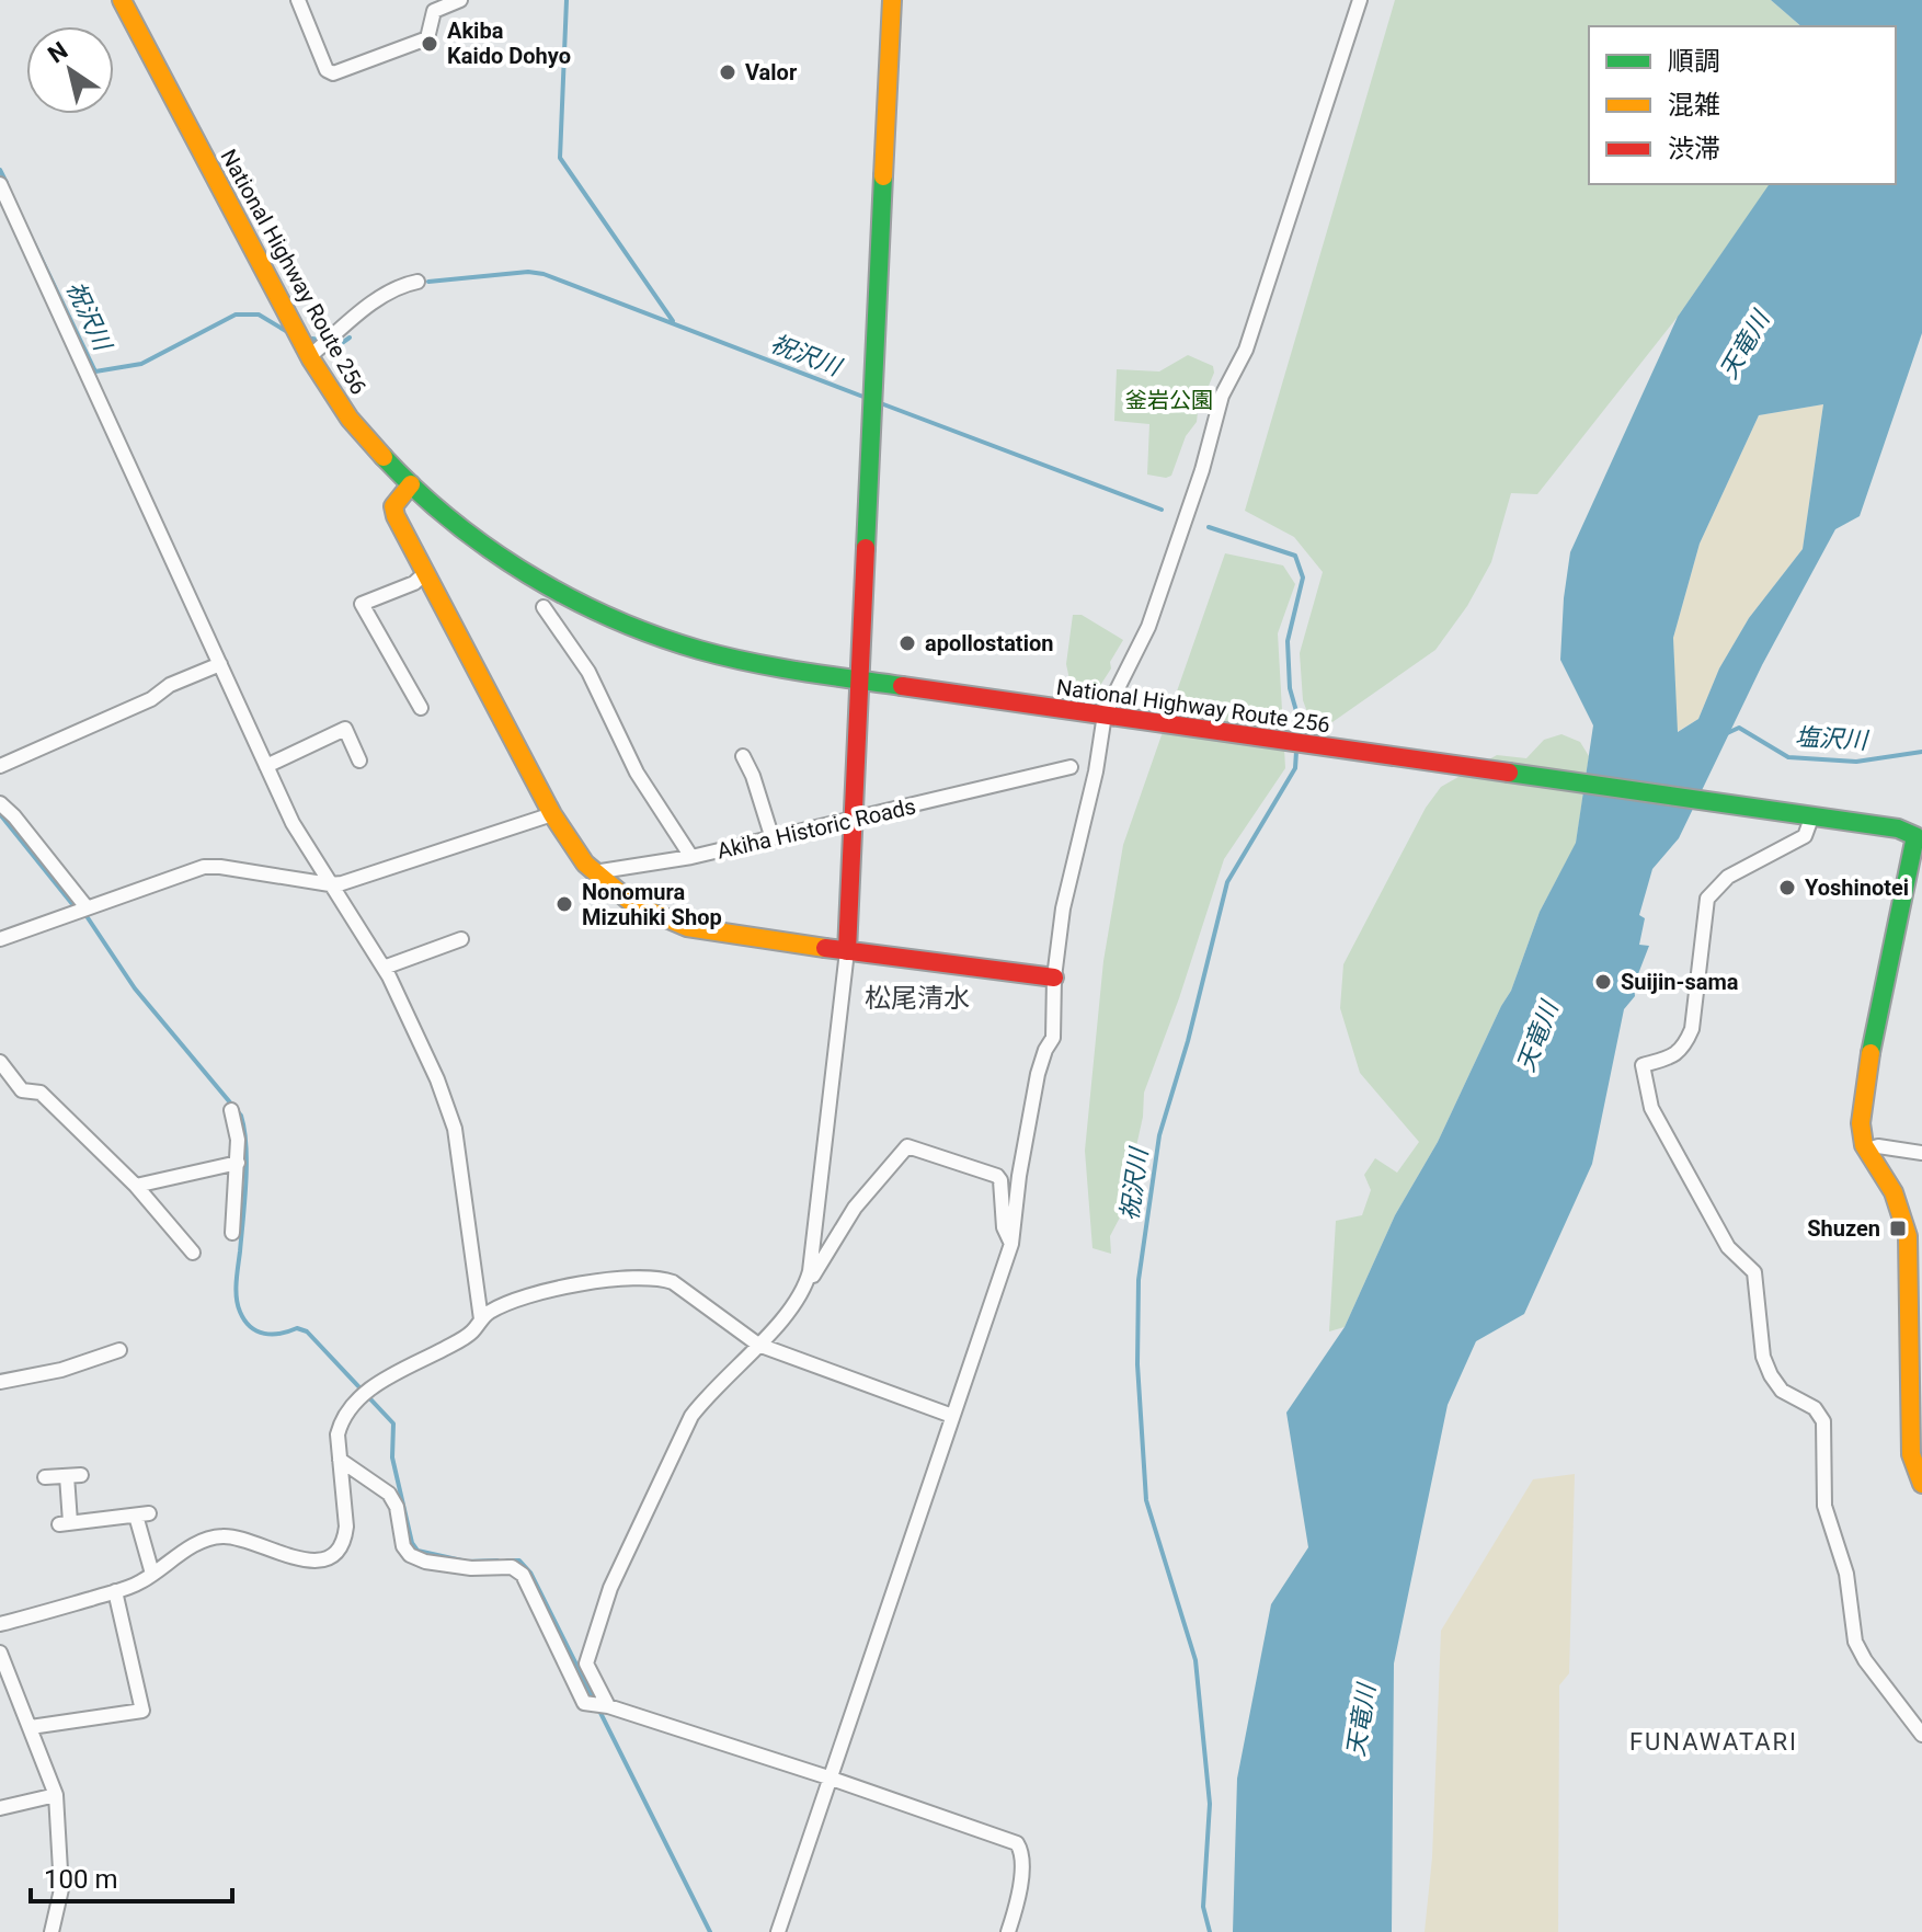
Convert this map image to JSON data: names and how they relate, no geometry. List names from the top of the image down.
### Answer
{
  "streets": {
    "main road": ["National Highway Route 256"],
    "street": ["Akiha Historic Roads"]
  },
  "districts": ["松尾清水", "FUNAWATARI"],
  "water": ["祝沢川", "天竜川", "塩沢川"],
  "parks": ["釜岩公園"],
  "places": {
    "other": [
      "Akiba Kaido Dohyo",
      "Valor",
      "apollostation",
      "Yoshinotei",
      "Nonomura Mizuhiki Shop",
      "Suijin-sama"
    ],
    "transit": ["Shuzen"]
  },
  "legend": ["順調", "混雑", "渋滞"],
  "scale_bar": "100 m",
  "north": "top left"
}
